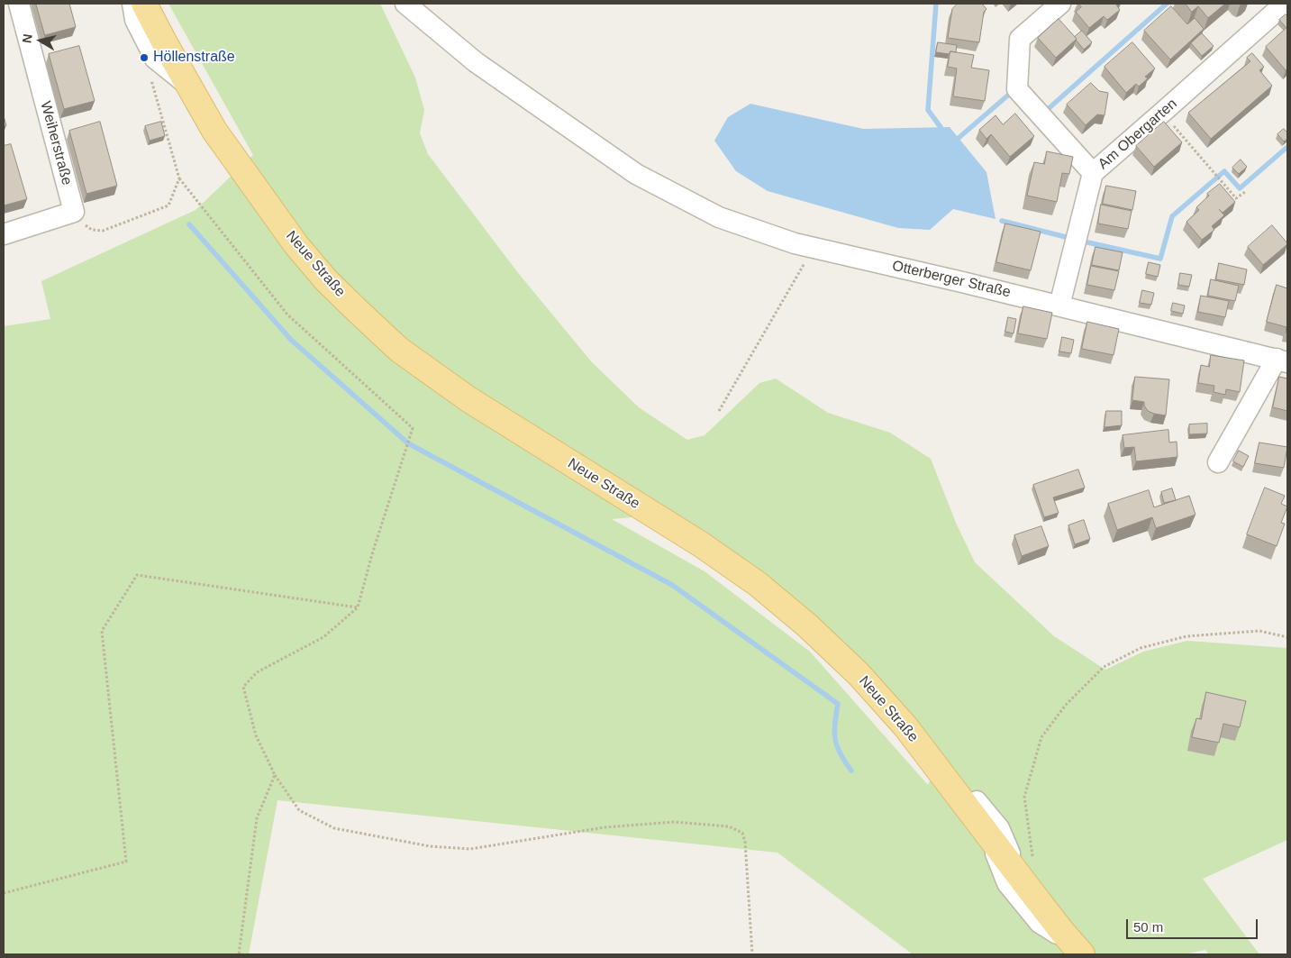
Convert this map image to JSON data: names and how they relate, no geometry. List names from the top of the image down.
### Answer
{
  "streets": {
    "main road": ["Neue Straße"],
    "street": ["Am Obergarten", "Weiherstraße", "Otterberger Straße"]
  },
  "crossings": [
    ["Am Obergarten", "Otterberger Straße"]
  ],
  "places": ["Höllenstraße"],
  "scale_bar": "50 m",
  "north": "left"
}
